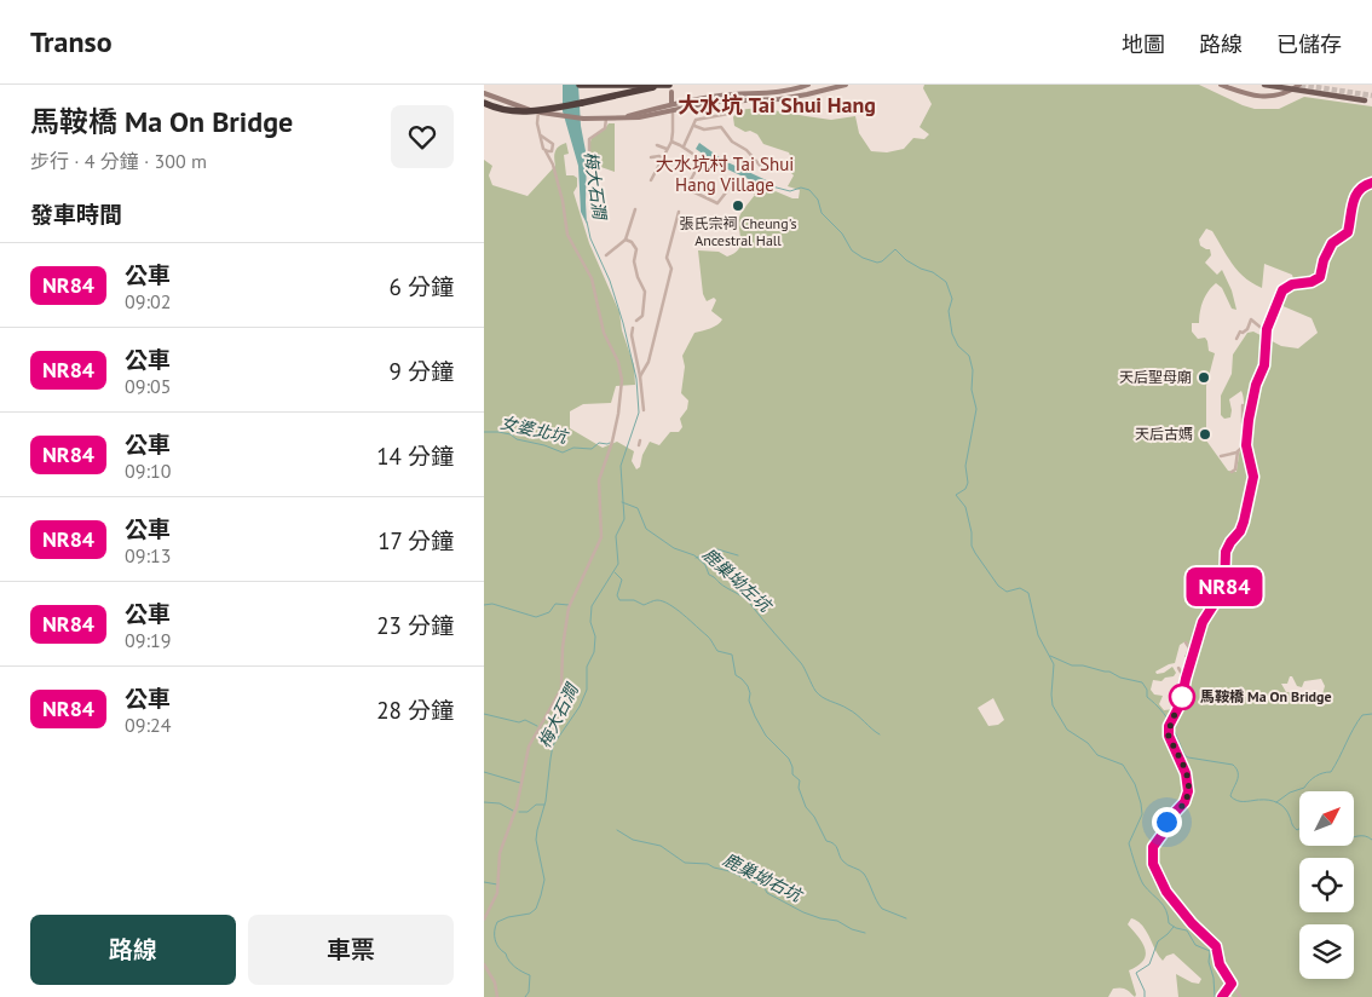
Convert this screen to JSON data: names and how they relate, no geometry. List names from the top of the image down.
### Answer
{
  "districts": ["大水坑 Tai Shui Hang", "大水坑村 Tai Shui Hang Village"],
  "water": [
    "梅大石澗",
    "女婆北坑",
    "鹿巢坳左坑",
    "鹿巢坳右坑"
  ],
  "places": [
    "張氏宗祠 Cheung's Ancestral Hall",
    "天后聖母廟",
    "天后古媽",
    "馬鞍橋 Ma On Bridge"
  ],
  "lines": ["bus line NR84"],
  "north": "top right",
  "page": {
    "header": "Transo",
    "nav": ["地圖", "路線", "已儲存"],
    "heading": [
      ["馬鞍橋 Ma On Bridge", "步行 · 4 分鐘 · 300 m"],
      "發車時間"
    ],
    "on_map": "NR84",
    "list": [
      {
        "mark": "NR84",
        "name": "公車",
        "note": "09:02",
        "value": "6 分鐘"
      },
      {
        "mark": "NR84",
        "name": "公車",
        "note": "09:05",
        "value": "9 分鐘"
      },
      {
        "mark": "NR84",
        "name": "公車",
        "note": "09:10",
        "value": "14 分鐘"
      },
      {
        "mark": "NR84",
        "name": "公車",
        "note": "09:13",
        "value": "17 分鐘"
      },
      {
        "mark": "NR84",
        "name": "公車",
        "note": "09:19",
        "value": "23 分鐘"
      },
      {
        "mark": "NR84",
        "name": "公車",
        "note": "09:24",
        "value": "28 分鐘"
      }
    ],
    "buttons": ["路線", "車票"]
  }
}
